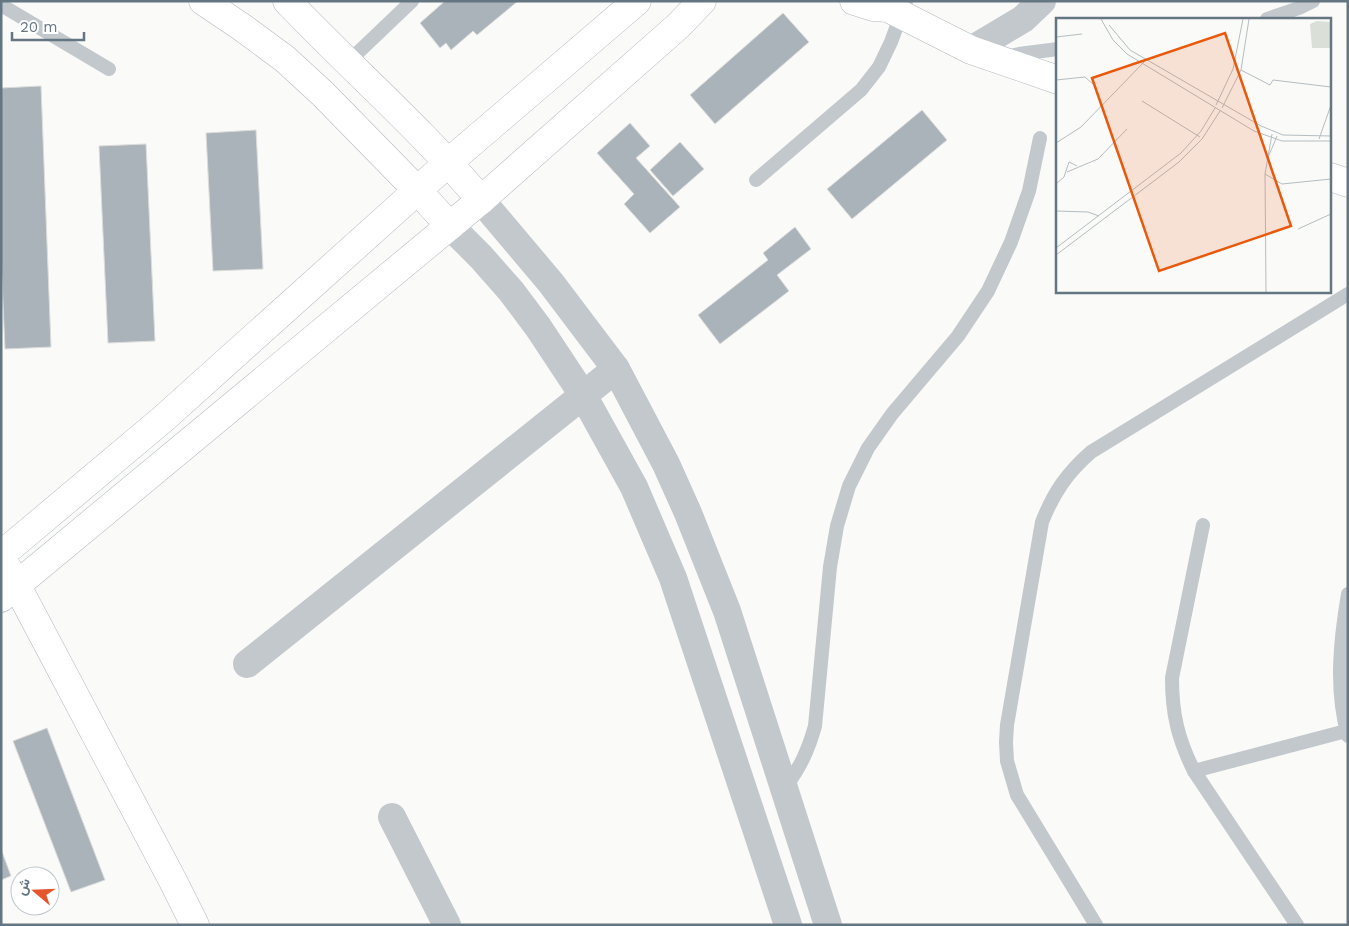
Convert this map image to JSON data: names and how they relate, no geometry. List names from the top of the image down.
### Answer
{
  "scale_bar": "20 m",
  "north": "left"
}
